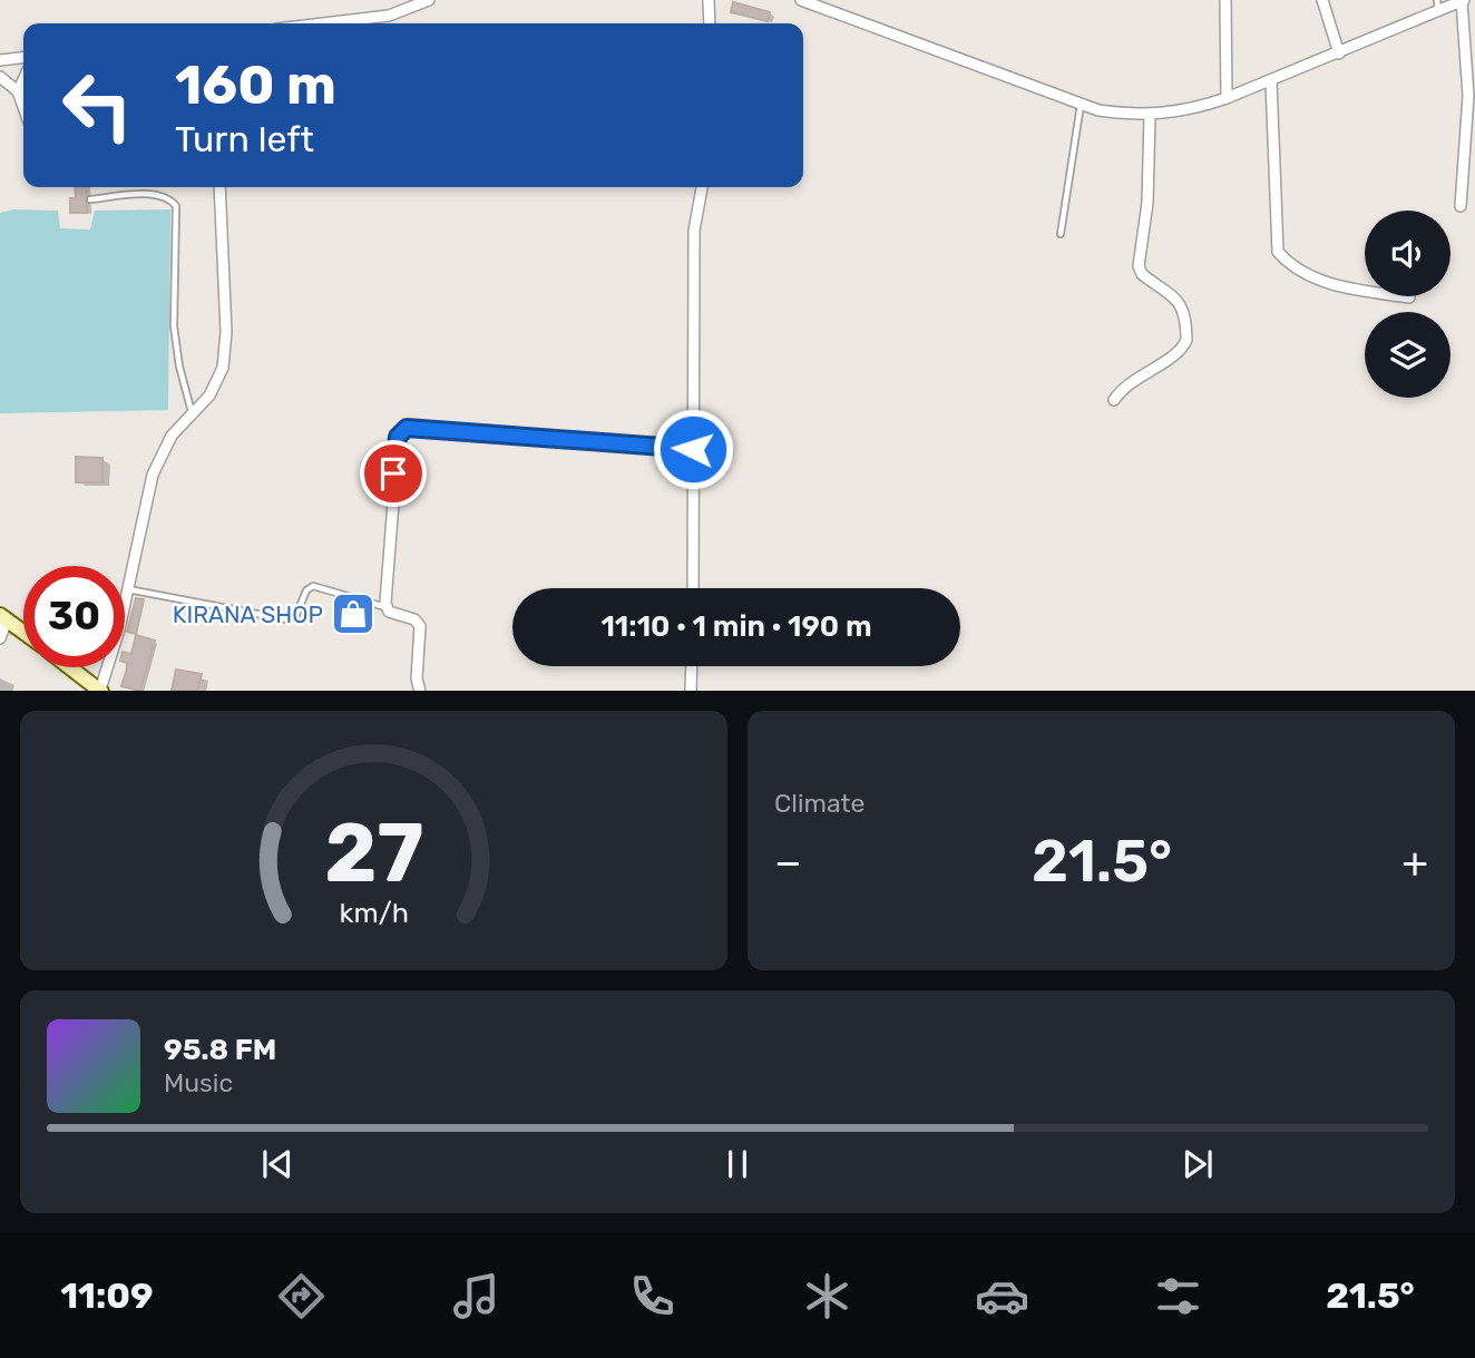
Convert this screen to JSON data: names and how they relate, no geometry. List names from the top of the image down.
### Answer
{
  "places": {
    "shop": ["KIRANA SHOP"]
  },
  "page": {
    "turn": ["160 m", "Turn left"],
    "limit": "30",
    "trip": "11:10 · 1 min · 190 m",
    "tile": "Climate",
    "heat": ["−", "21.5°", "+"],
    "song": ["95.8 FM", "Music"],
    "tabs": ["11:09", "21.5°"],
    "gauge": ["27", "km/h"]
  }
}
